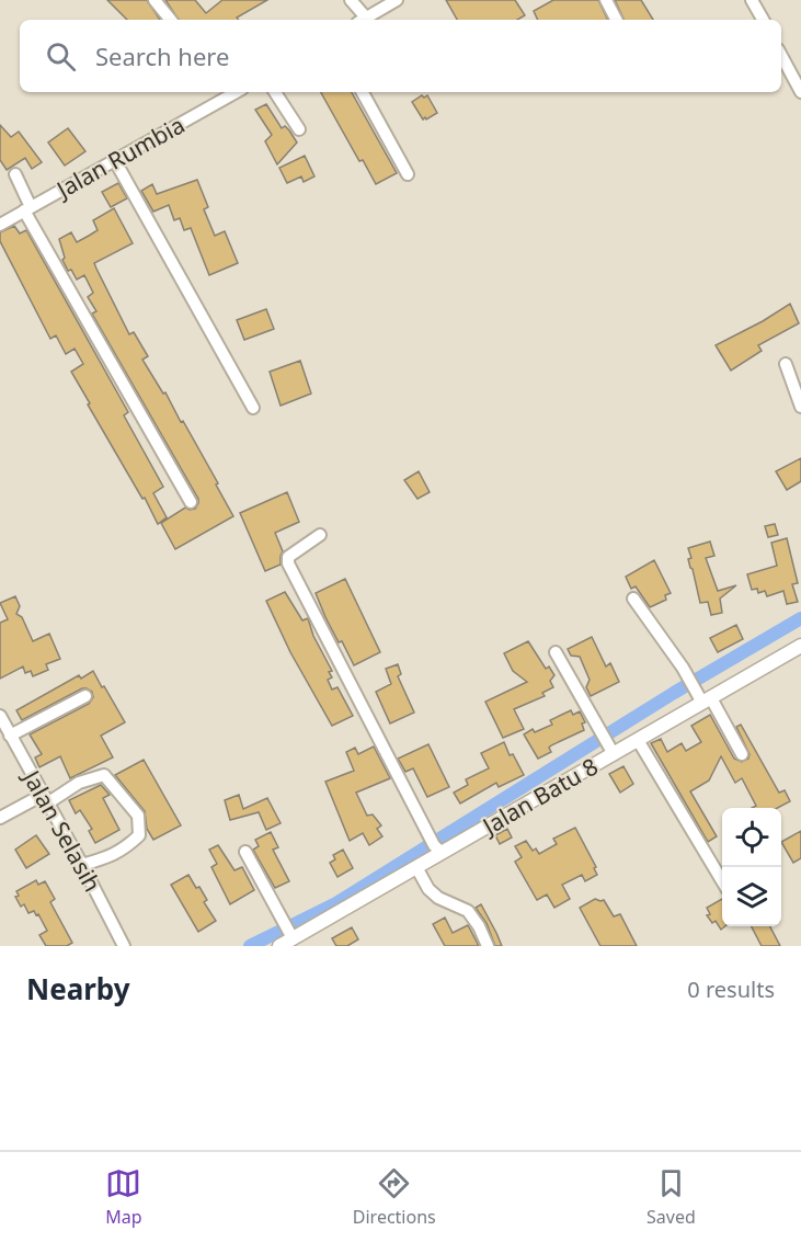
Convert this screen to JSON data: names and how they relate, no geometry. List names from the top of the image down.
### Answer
{
  "streets": {
    "street": ["Jalan Rumbia", "Jalan Batu 8", "Jalan Selasih"]
  },
  "page": {
    "search": "Search here",
    "heading": ["Nearby", "0 results"],
    "nav": ["Map", "Directions", "Saved"]
  }
}
